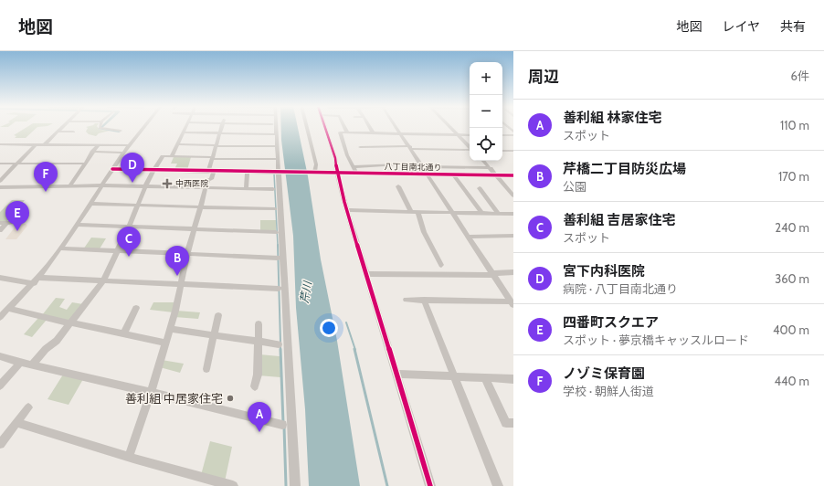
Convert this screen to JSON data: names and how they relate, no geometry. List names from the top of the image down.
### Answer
{
  "streets": {
    "street": ["八丁目南北通り"]
  },
  "water": ["芹川"],
  "places": {
    "health": ["中西医院"],
    "other": ["善利組 中居家住宅"]
  },
  "page": {
    "header": "地図",
    "nav": ["地図", "レイヤ", "共有"],
    "heading": ["周辺", "6件"],
    "map_buttons": ["+", "−"],
    "list": [
      {
        "mark": "A",
        "name": "善利組 林家住宅",
        "note": "スポット",
        "value": "110 m"
      },
      {
        "mark": "B",
        "name": "芹橋二丁目防災広場",
        "note": "公園",
        "value": "170 m"
      },
      {
        "mark": "C",
        "name": "善利組 吉居家住宅",
        "note": "スポット",
        "value": "240 m"
      },
      {
        "mark": "D",
        "name": "宮下内科医院",
        "note": "病院 · 八丁目南北通り",
        "value": "360 m"
      },
      {
        "mark": "E",
        "name": "四番町スクエア",
        "note": "スポット · 夢京橋キャッスルロード",
        "value": "400 m"
      },
      {
        "mark": "F",
        "name": "ノゾミ保育園",
        "note": "学校 · 朝鮮人街道",
        "value": "440 m"
      }
    ],
    "pins": [
      "D",
      "F",
      "E",
      "C",
      "B",
      "A"
    ]
  }
}
